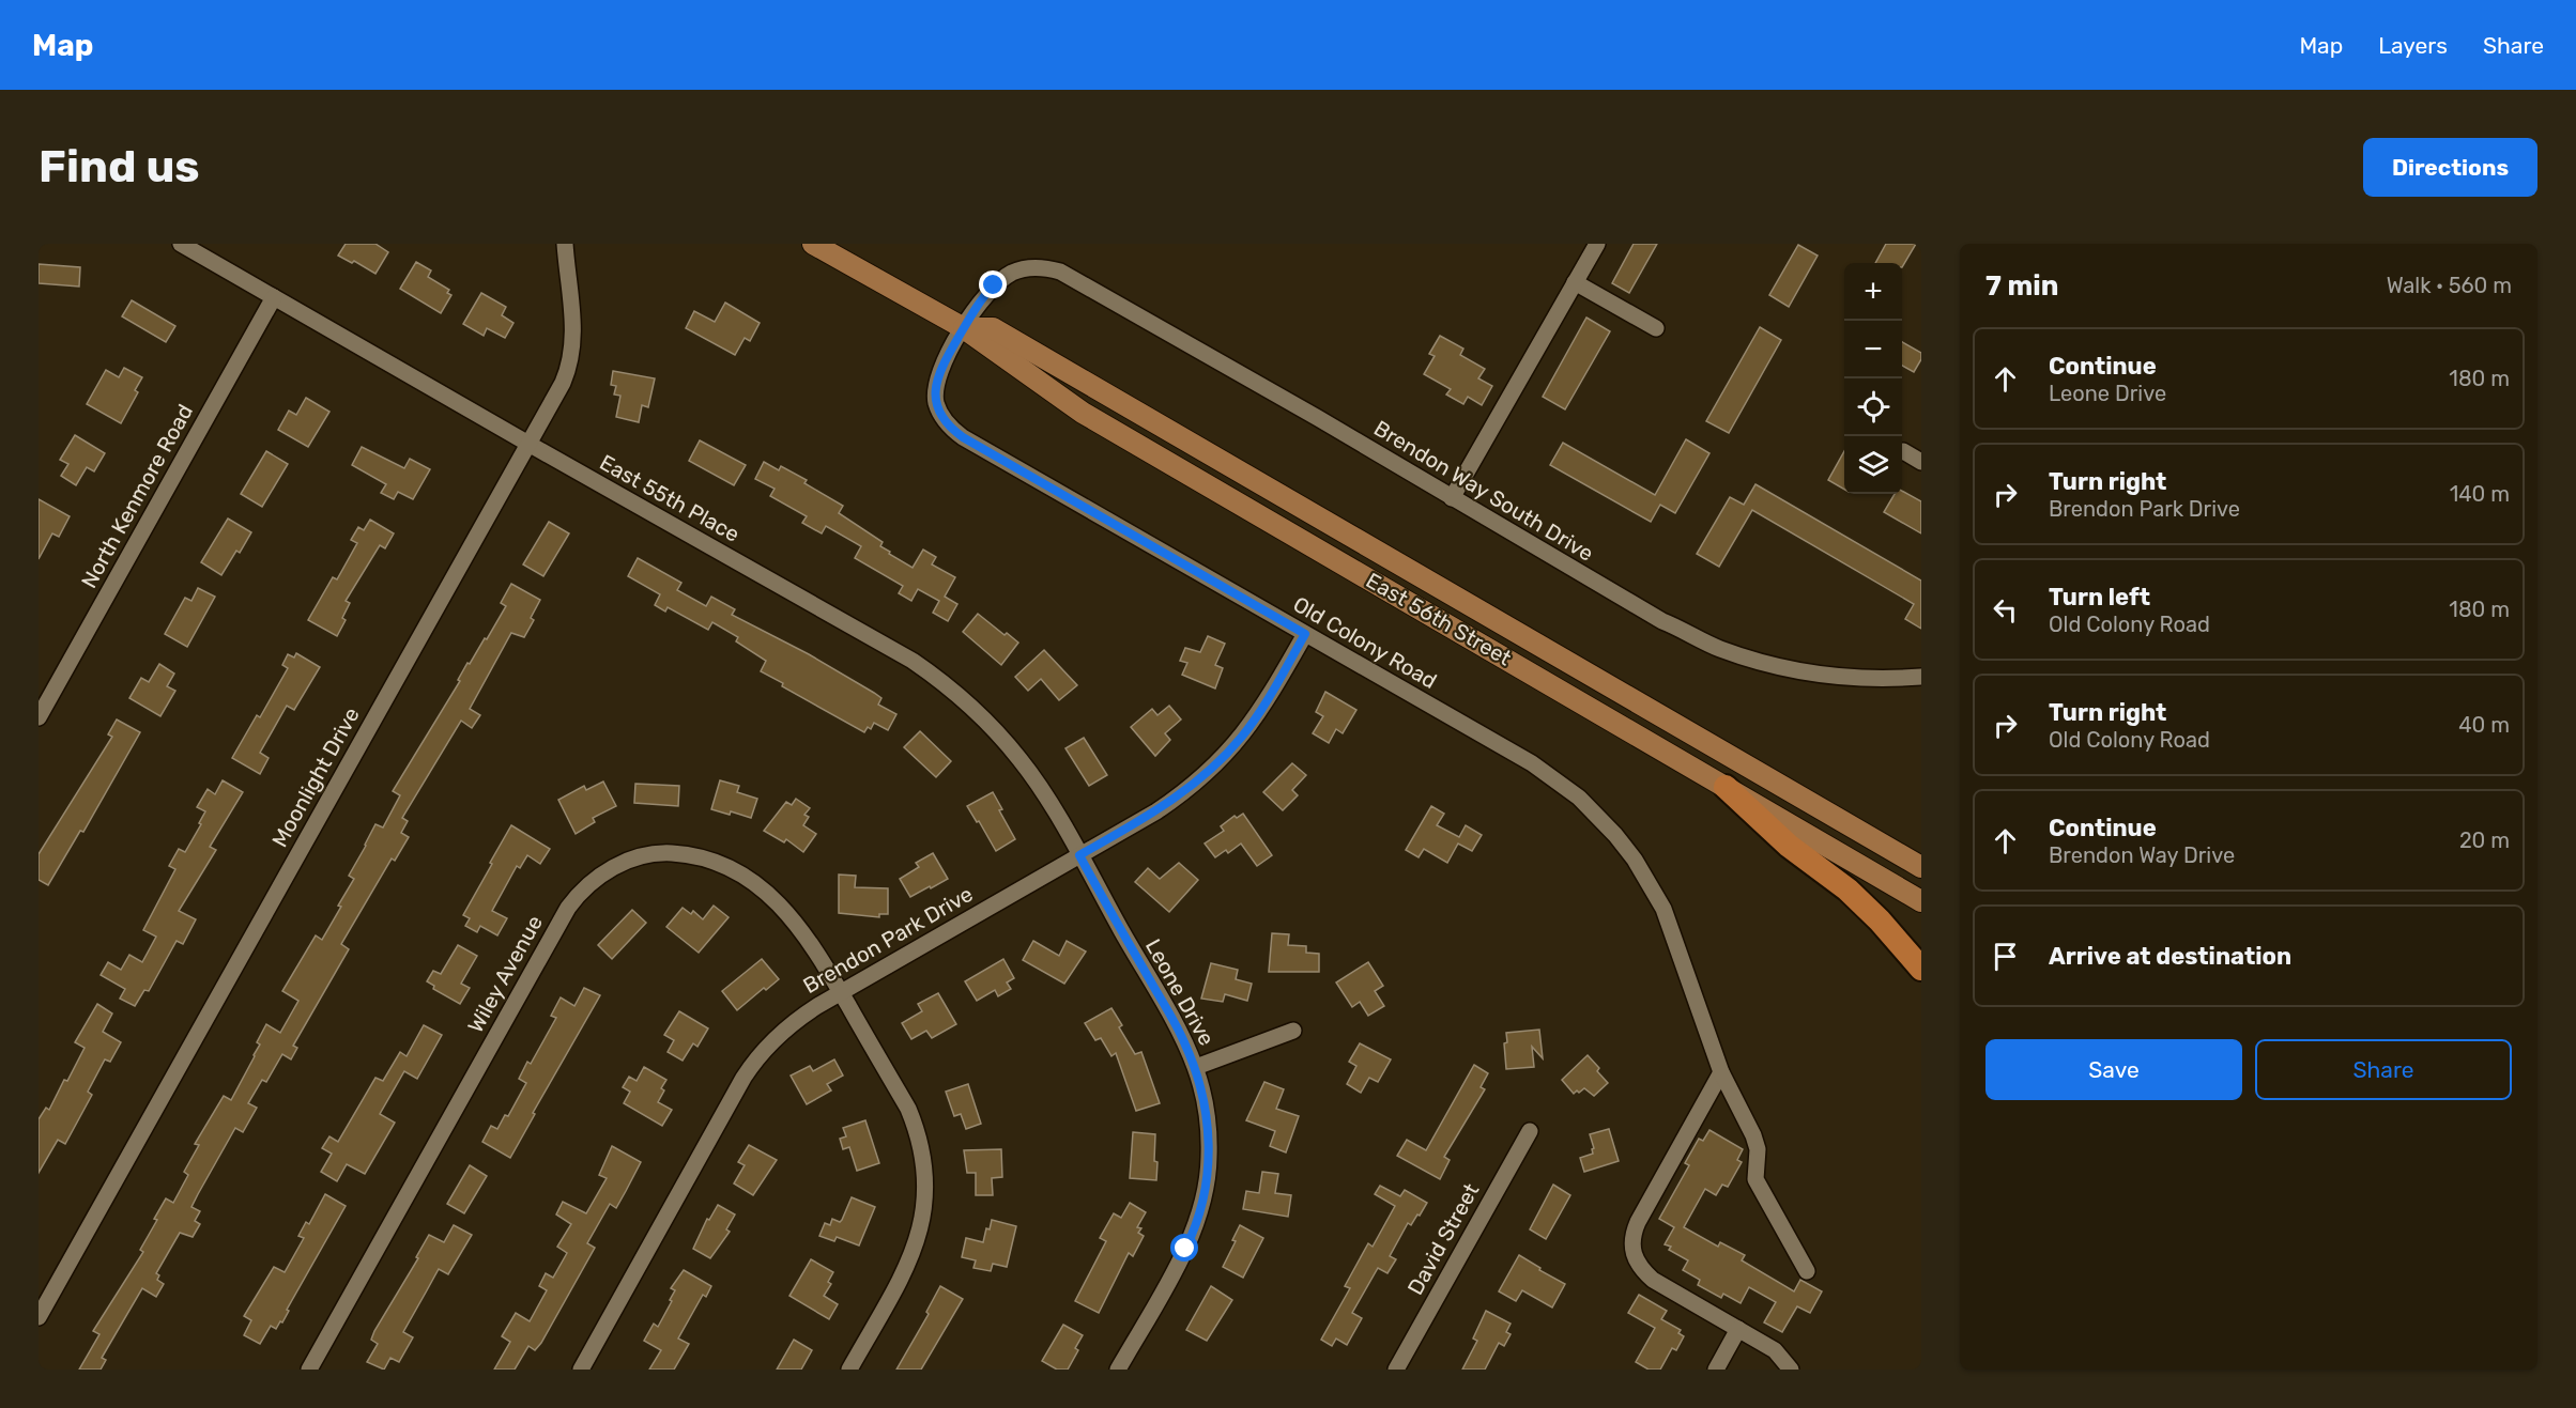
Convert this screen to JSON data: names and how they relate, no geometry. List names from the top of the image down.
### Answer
{
  "streets": {
    "main road": ["East 56th Street"],
    "street": [
      "Brendon Way South Drive",
      "North Kenmore Road",
      "East 55th Place",
      "Old Colony Road",
      "Moonlight Drive",
      "Brendon Park Drive",
      "Wiley Avenue",
      "Leone Drive",
      "David Street"
    ]
  },
  "crossings": [
    ["Brendon Way South Drive", "Old Colony Road"],
    ["North Kenmore Road", "East 55th Place"],
    ["East 55th Place", "Moonlight Drive"],
    ["East 55th Place", "Brendon Park Drive"],
    ["East 55th Place", "Leone Drive"],
    ["East 56th Street", "Old Colony Road"],
    ["Old Colony Road", "Brendon Park Drive"],
    ["Brendon Park Drive", "Wiley Avenue"],
    ["Brendon Park Drive", "Leone Drive"]
  ],
  "page": {
    "header": "Map",
    "nav": ["Map", "Layers", "Share"],
    "buttons": [
      "Directions",
      ["Save", "Share"]
    ],
    "title": "Find us",
    "heading": ["7 min", "Walk · 560 m"],
    "map_buttons": ["+", "−"],
    "list": [
      ["Continue", "Leone Drive", "180 m"],
      ["Turn right", "Brendon Park Drive", "140 m"],
      ["Turn left", "Old Colony Road", "180 m"],
      ["Turn right", "Old Colony Road", "40 m"],
      ["Continue", "Brendon Way Drive", "20 m"],
      "Arrive at destination"
    ]
  }
}
